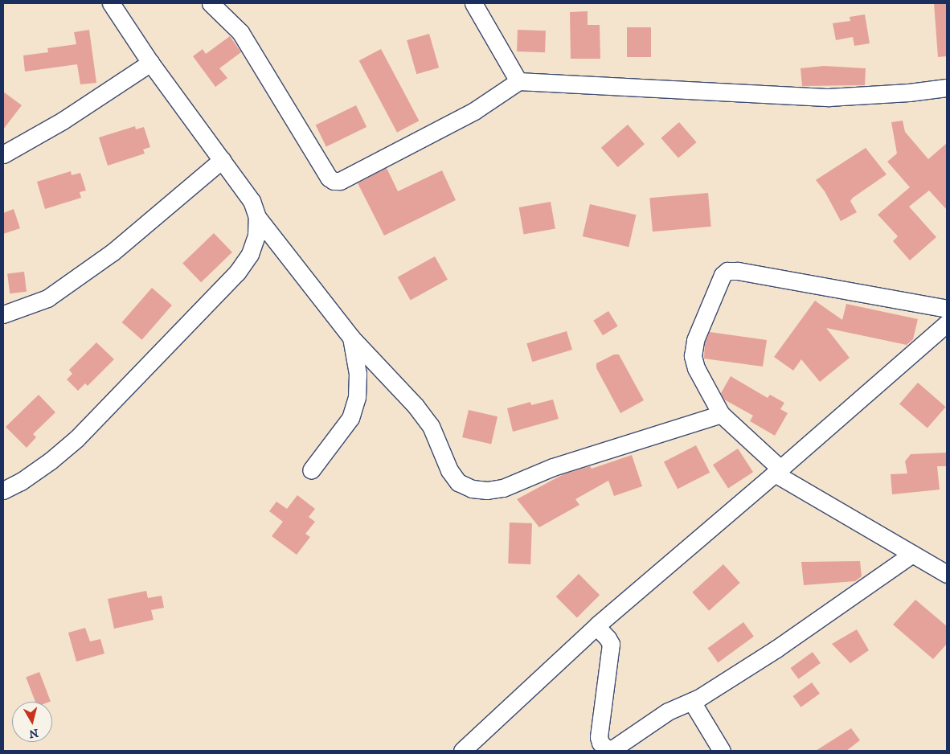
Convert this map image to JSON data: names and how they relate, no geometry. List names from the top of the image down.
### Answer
{
  "north": "bottom"
}
